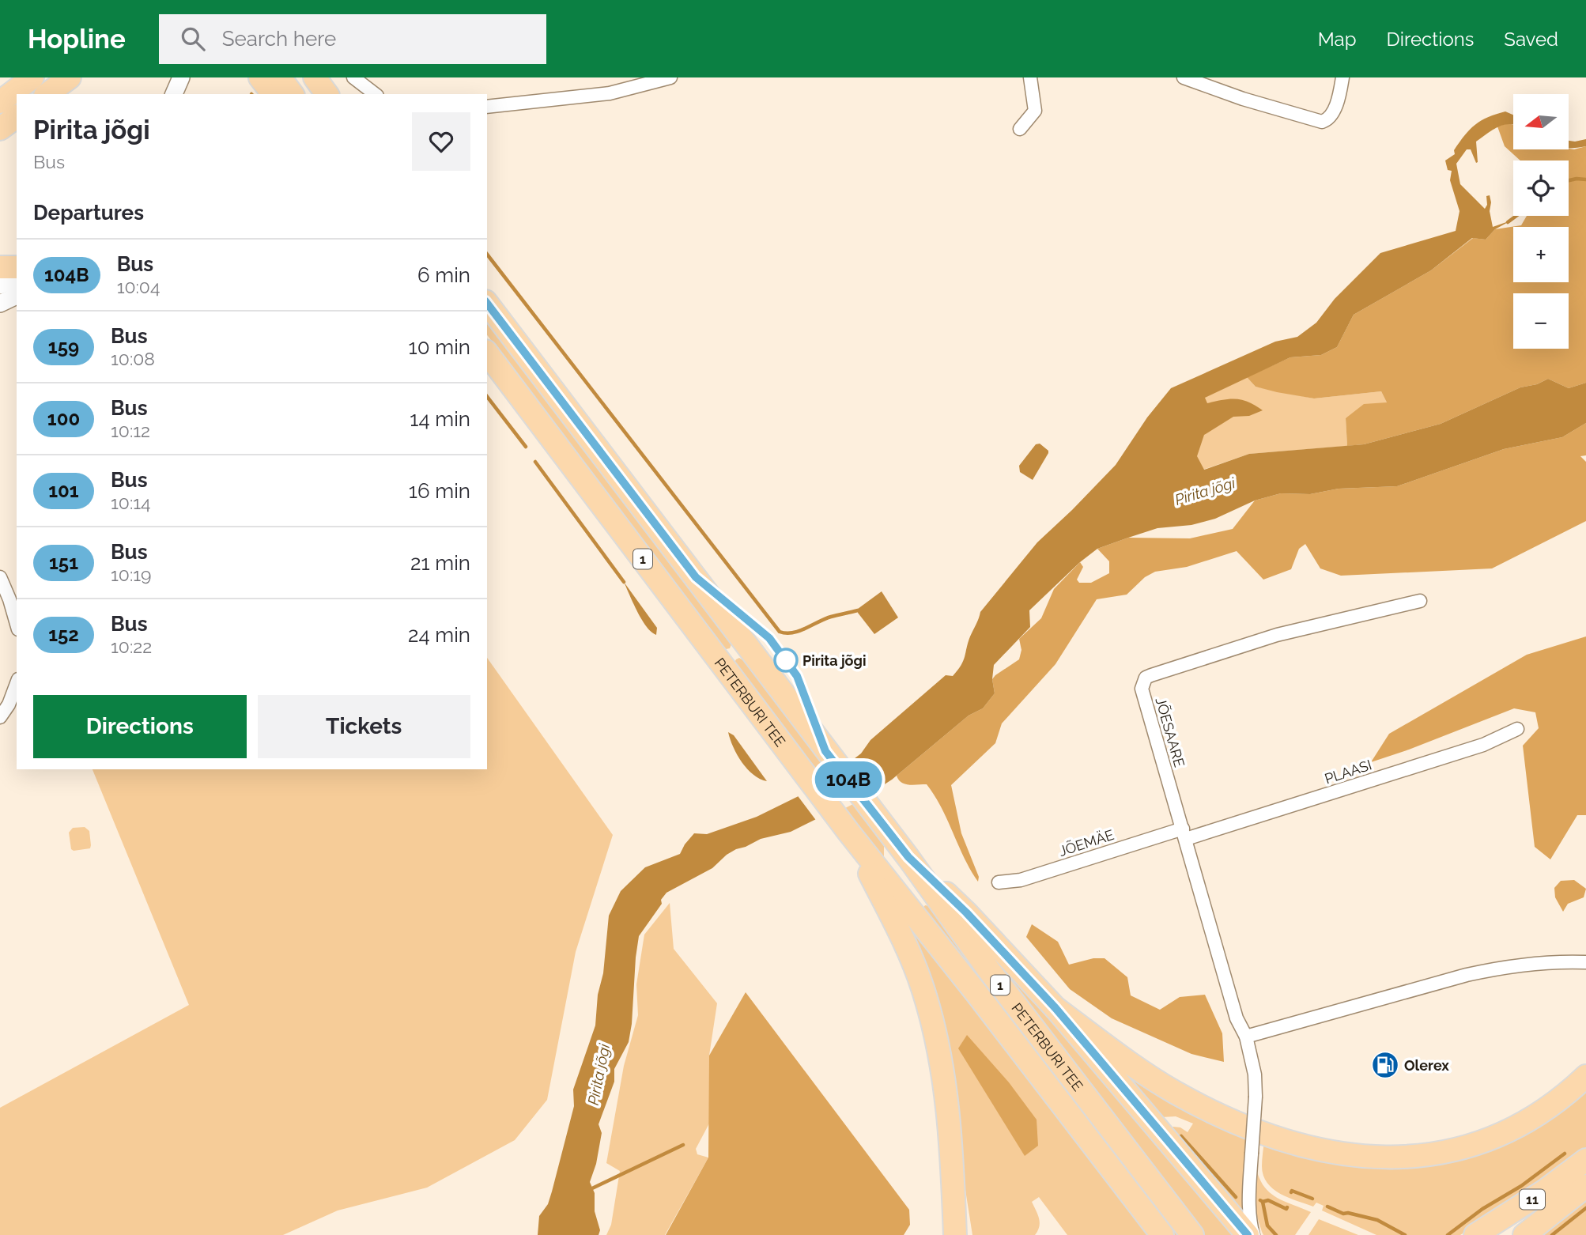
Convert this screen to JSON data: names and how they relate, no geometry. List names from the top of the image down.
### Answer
{
  "streets": {
    "highway": ["1", "PETERBURI TEE", "11"],
    "street": ["JÕESAARE", "PLAASI", "JÕEMÄE"]
  },
  "crossings": [
    ["JÕESAARE", "PLAASI"],
    ["JÕESAARE", "JÕEMÄE"],
    ["PLAASI", "JÕEMÄE"]
  ],
  "water": ["Pirita jõgi"],
  "places": {
    "other": ["Pirita jõgi"],
    "fuel station": ["Olerex"]
  },
  "lines": ["bus line 104B"],
  "north": "left",
  "page": {
    "header": "Hopline",
    "search": "Search here",
    "nav": ["Map", "Directions", "Saved"],
    "on_map": "104B",
    "map_buttons": ["+", "−"],
    "heading": [
      ["Pirita jõgi", "Bus"],
      "Departures"
    ],
    "list": [
      {
        "mark": "104B",
        "name": "Bus",
        "note": "10:04",
        "value": "6 min"
      },
      {
        "mark": "159",
        "name": "Bus",
        "note": "10:08",
        "value": "10 min"
      },
      {
        "mark": "100",
        "name": "Bus",
        "note": "10:12",
        "value": "14 min"
      },
      {
        "mark": "101",
        "name": "Bus",
        "note": "10:14",
        "value": "16 min"
      },
      {
        "mark": "151",
        "name": "Bus",
        "note": "10:19",
        "value": "21 min"
      },
      {
        "mark": "152",
        "name": "Bus",
        "note": "10:22",
        "value": "24 min"
      }
    ],
    "buttons": ["Directions", "Tickets"]
  }
}
